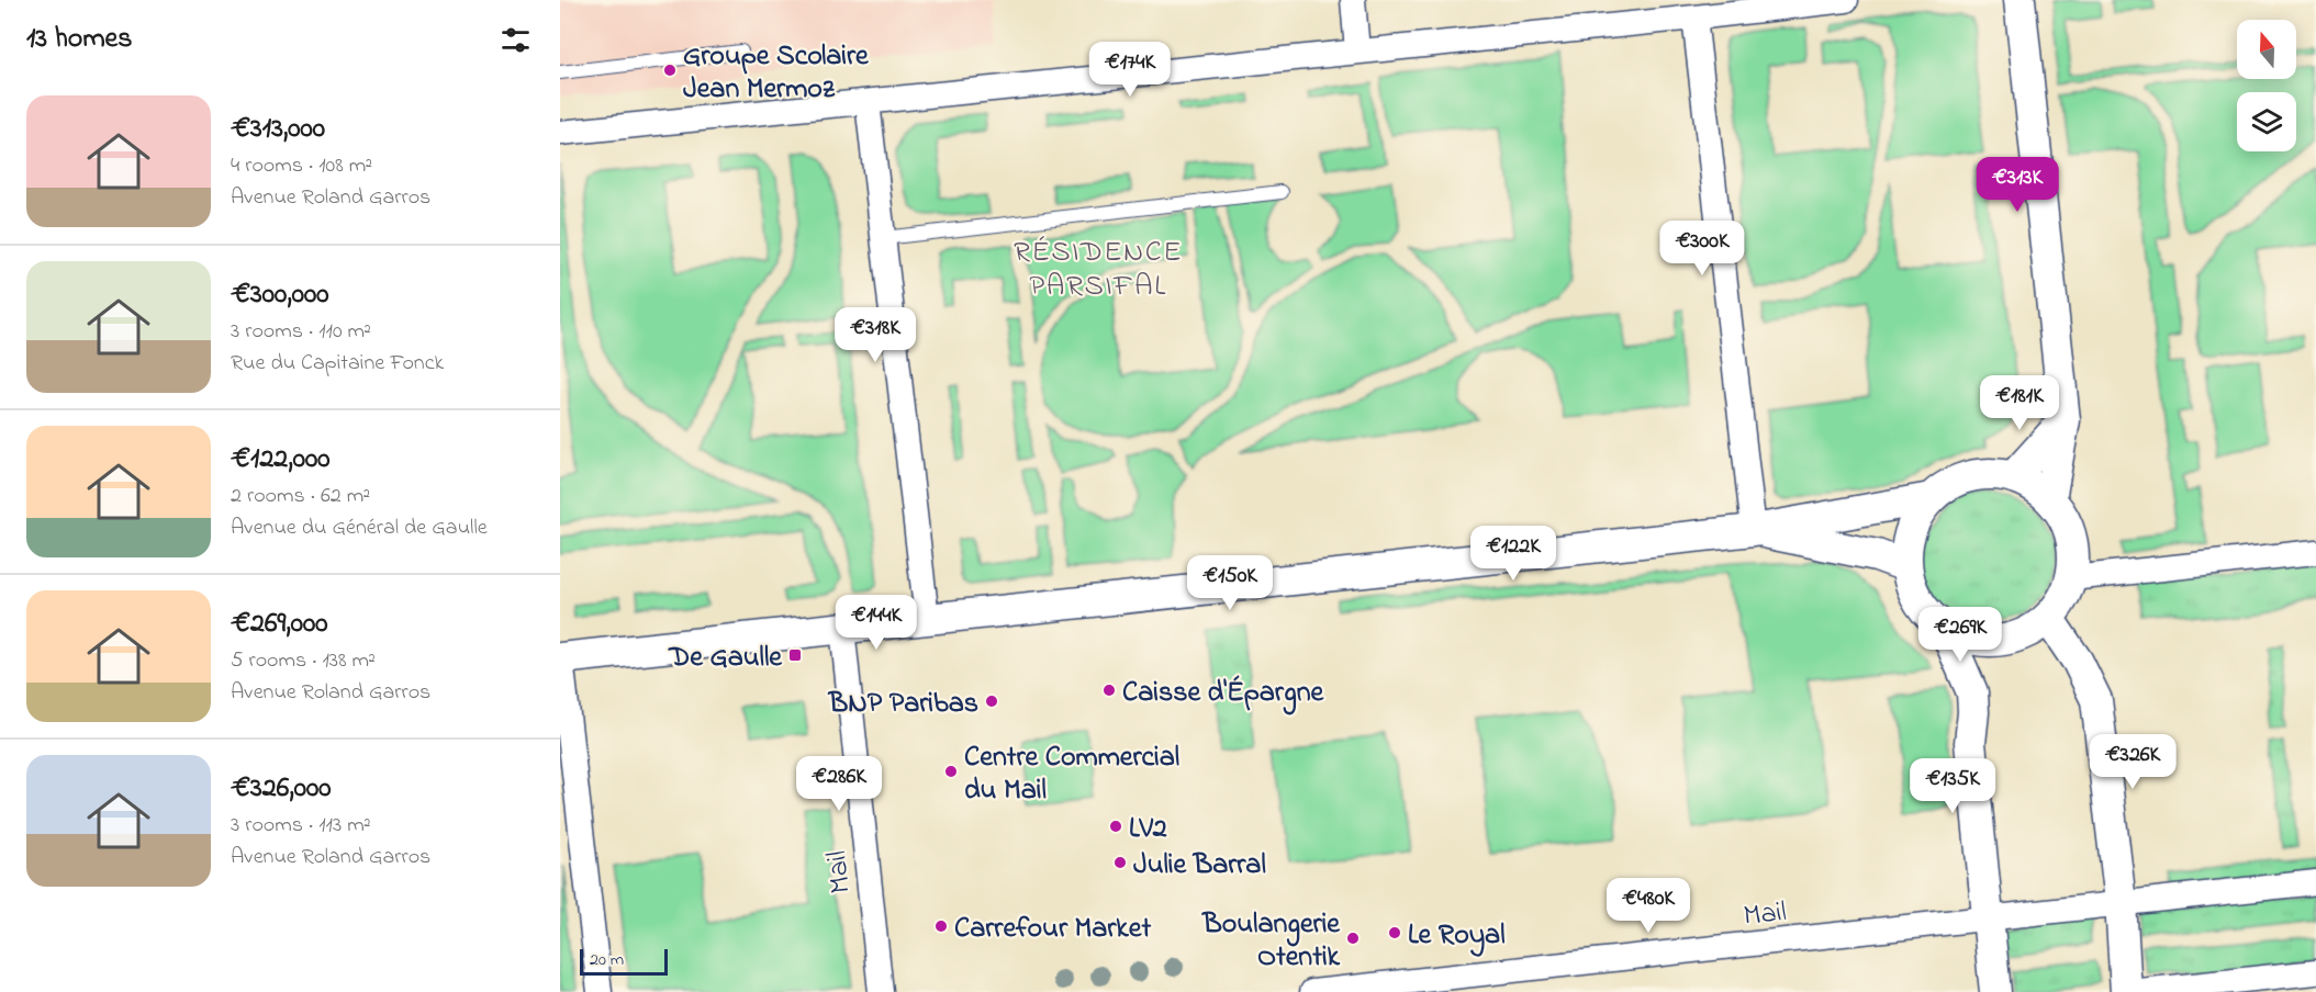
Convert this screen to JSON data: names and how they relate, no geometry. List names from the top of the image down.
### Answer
{
  "streets": {
    "street": ["Mail"]
  },
  "districts": ["RÉSIDENCE PARSIFAL"],
  "places": {
    "other": [
      "Groupe Scolaire Jean Mermoz",
      "Caisse d'Épargne",
      "BNP Paribas",
      "Centre Commercial du Mail",
      "LV2",
      "Julie Barral",
      "Carrefour Market",
      "Le Royal",
      "Boulangerie Otentik"
    ],
    "transit": ["De Gaulle"]
  },
  "scale_bar": "20 m",
  "north": "top",
  "page": {
    "heading": "13 homes",
    "price": [
      "€174K",
      "€313K",
      "€300K",
      "€318K",
      "€181K",
      "€122K",
      "€150K",
      "€144K",
      "€269K",
      "€326K",
      "€286K",
      "€135K",
      "€480K"
    ],
    "list": [
      {
        "name": "€313,000",
        "note": "4 rooms · 108 m² · Avenue Roland Garros"
      },
      {
        "name": "€300,000",
        "note": "3 rooms · 110 m² · Rue du Capitaine Fonck"
      },
      {
        "name": "€122,000",
        "note": "2 rooms · 62 m² · Avenue du Général de Gaulle"
      },
      {
        "name": "€269,000",
        "note": "5 rooms · 138 m² · Avenue Roland Garros"
      },
      {
        "name": "€326,000",
        "note": "3 rooms · 113 m² · Avenue Roland Garros"
      }
    ],
    "scale": "20 m"
  }
}
